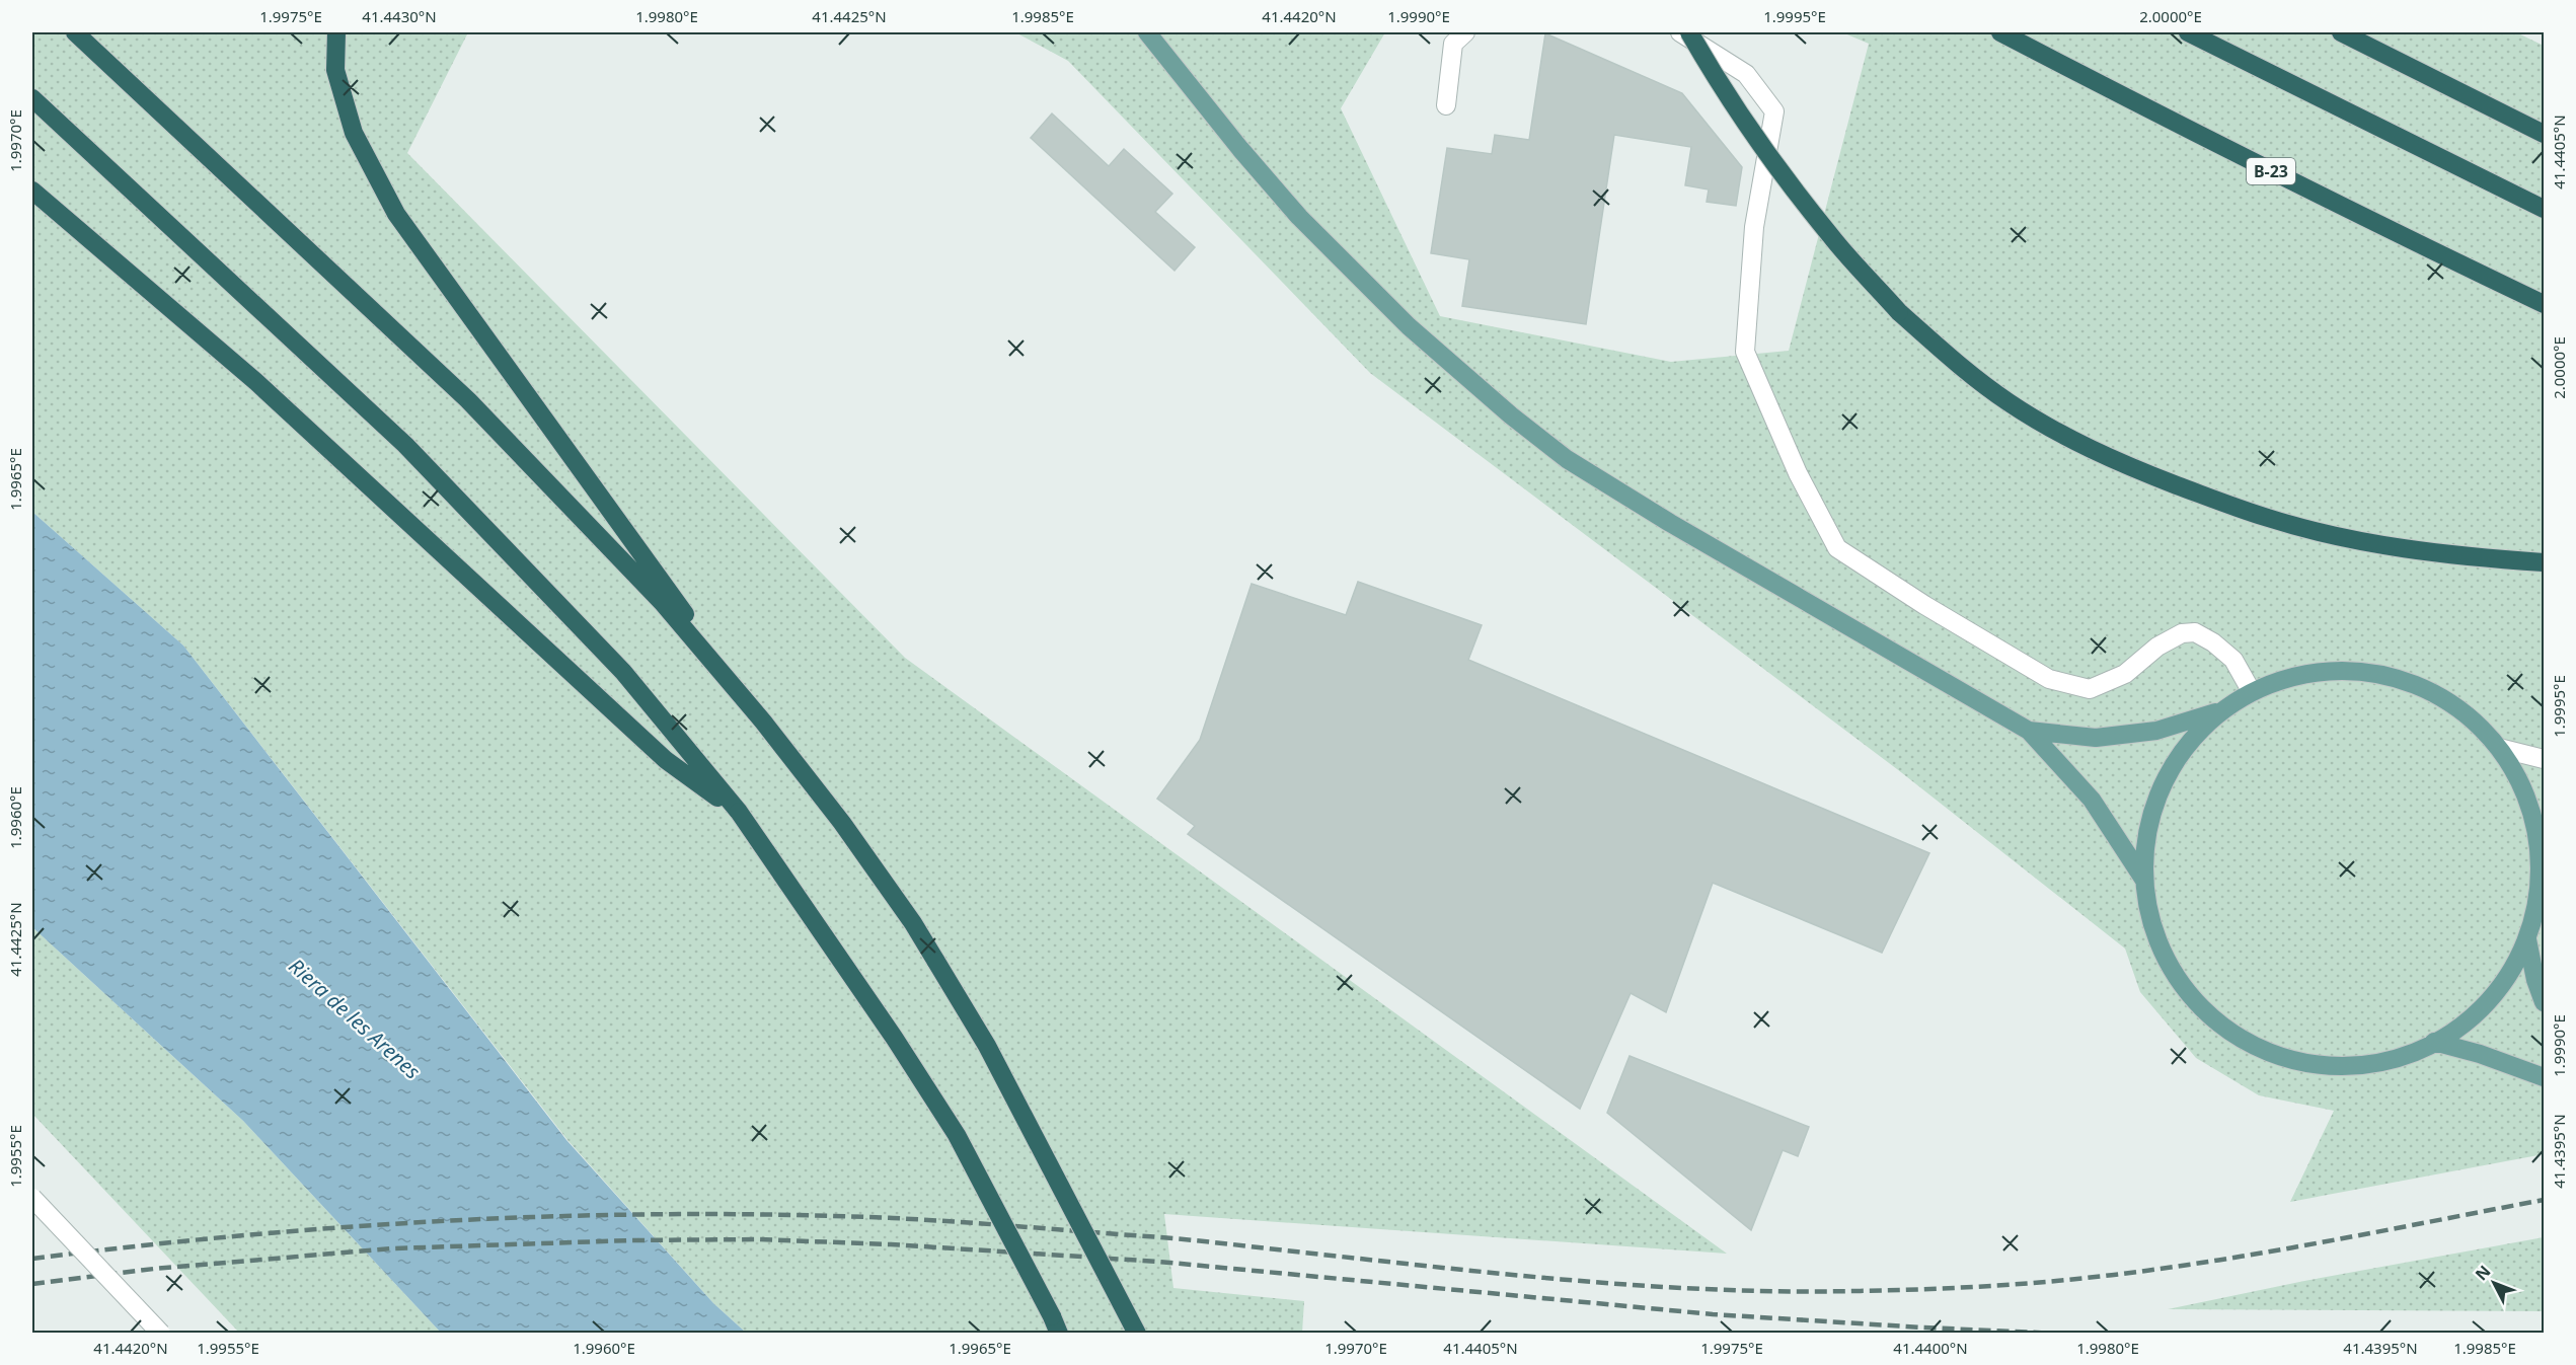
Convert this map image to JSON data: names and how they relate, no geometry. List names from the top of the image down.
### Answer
{
  "streets": {
    "highway": ["B-23"]
  },
  "water": ["Riera de les Arenes"],
  "north": "top left",
  "coordinates": [
    "1.9975°E",
    "41.4430°N",
    "1.9980°E",
    "41.4425°N",
    "1.9985°E",
    "41.4420°N",
    "1.9990°E",
    "1.9995°E",
    "2.0000°E",
    "1.9970°E",
    "41.4405°N",
    "1.9965°E",
    "1.9960°E",
    "41.4395°N",
    "1.9955°E",
    "41.4400°N"
  ]
}
